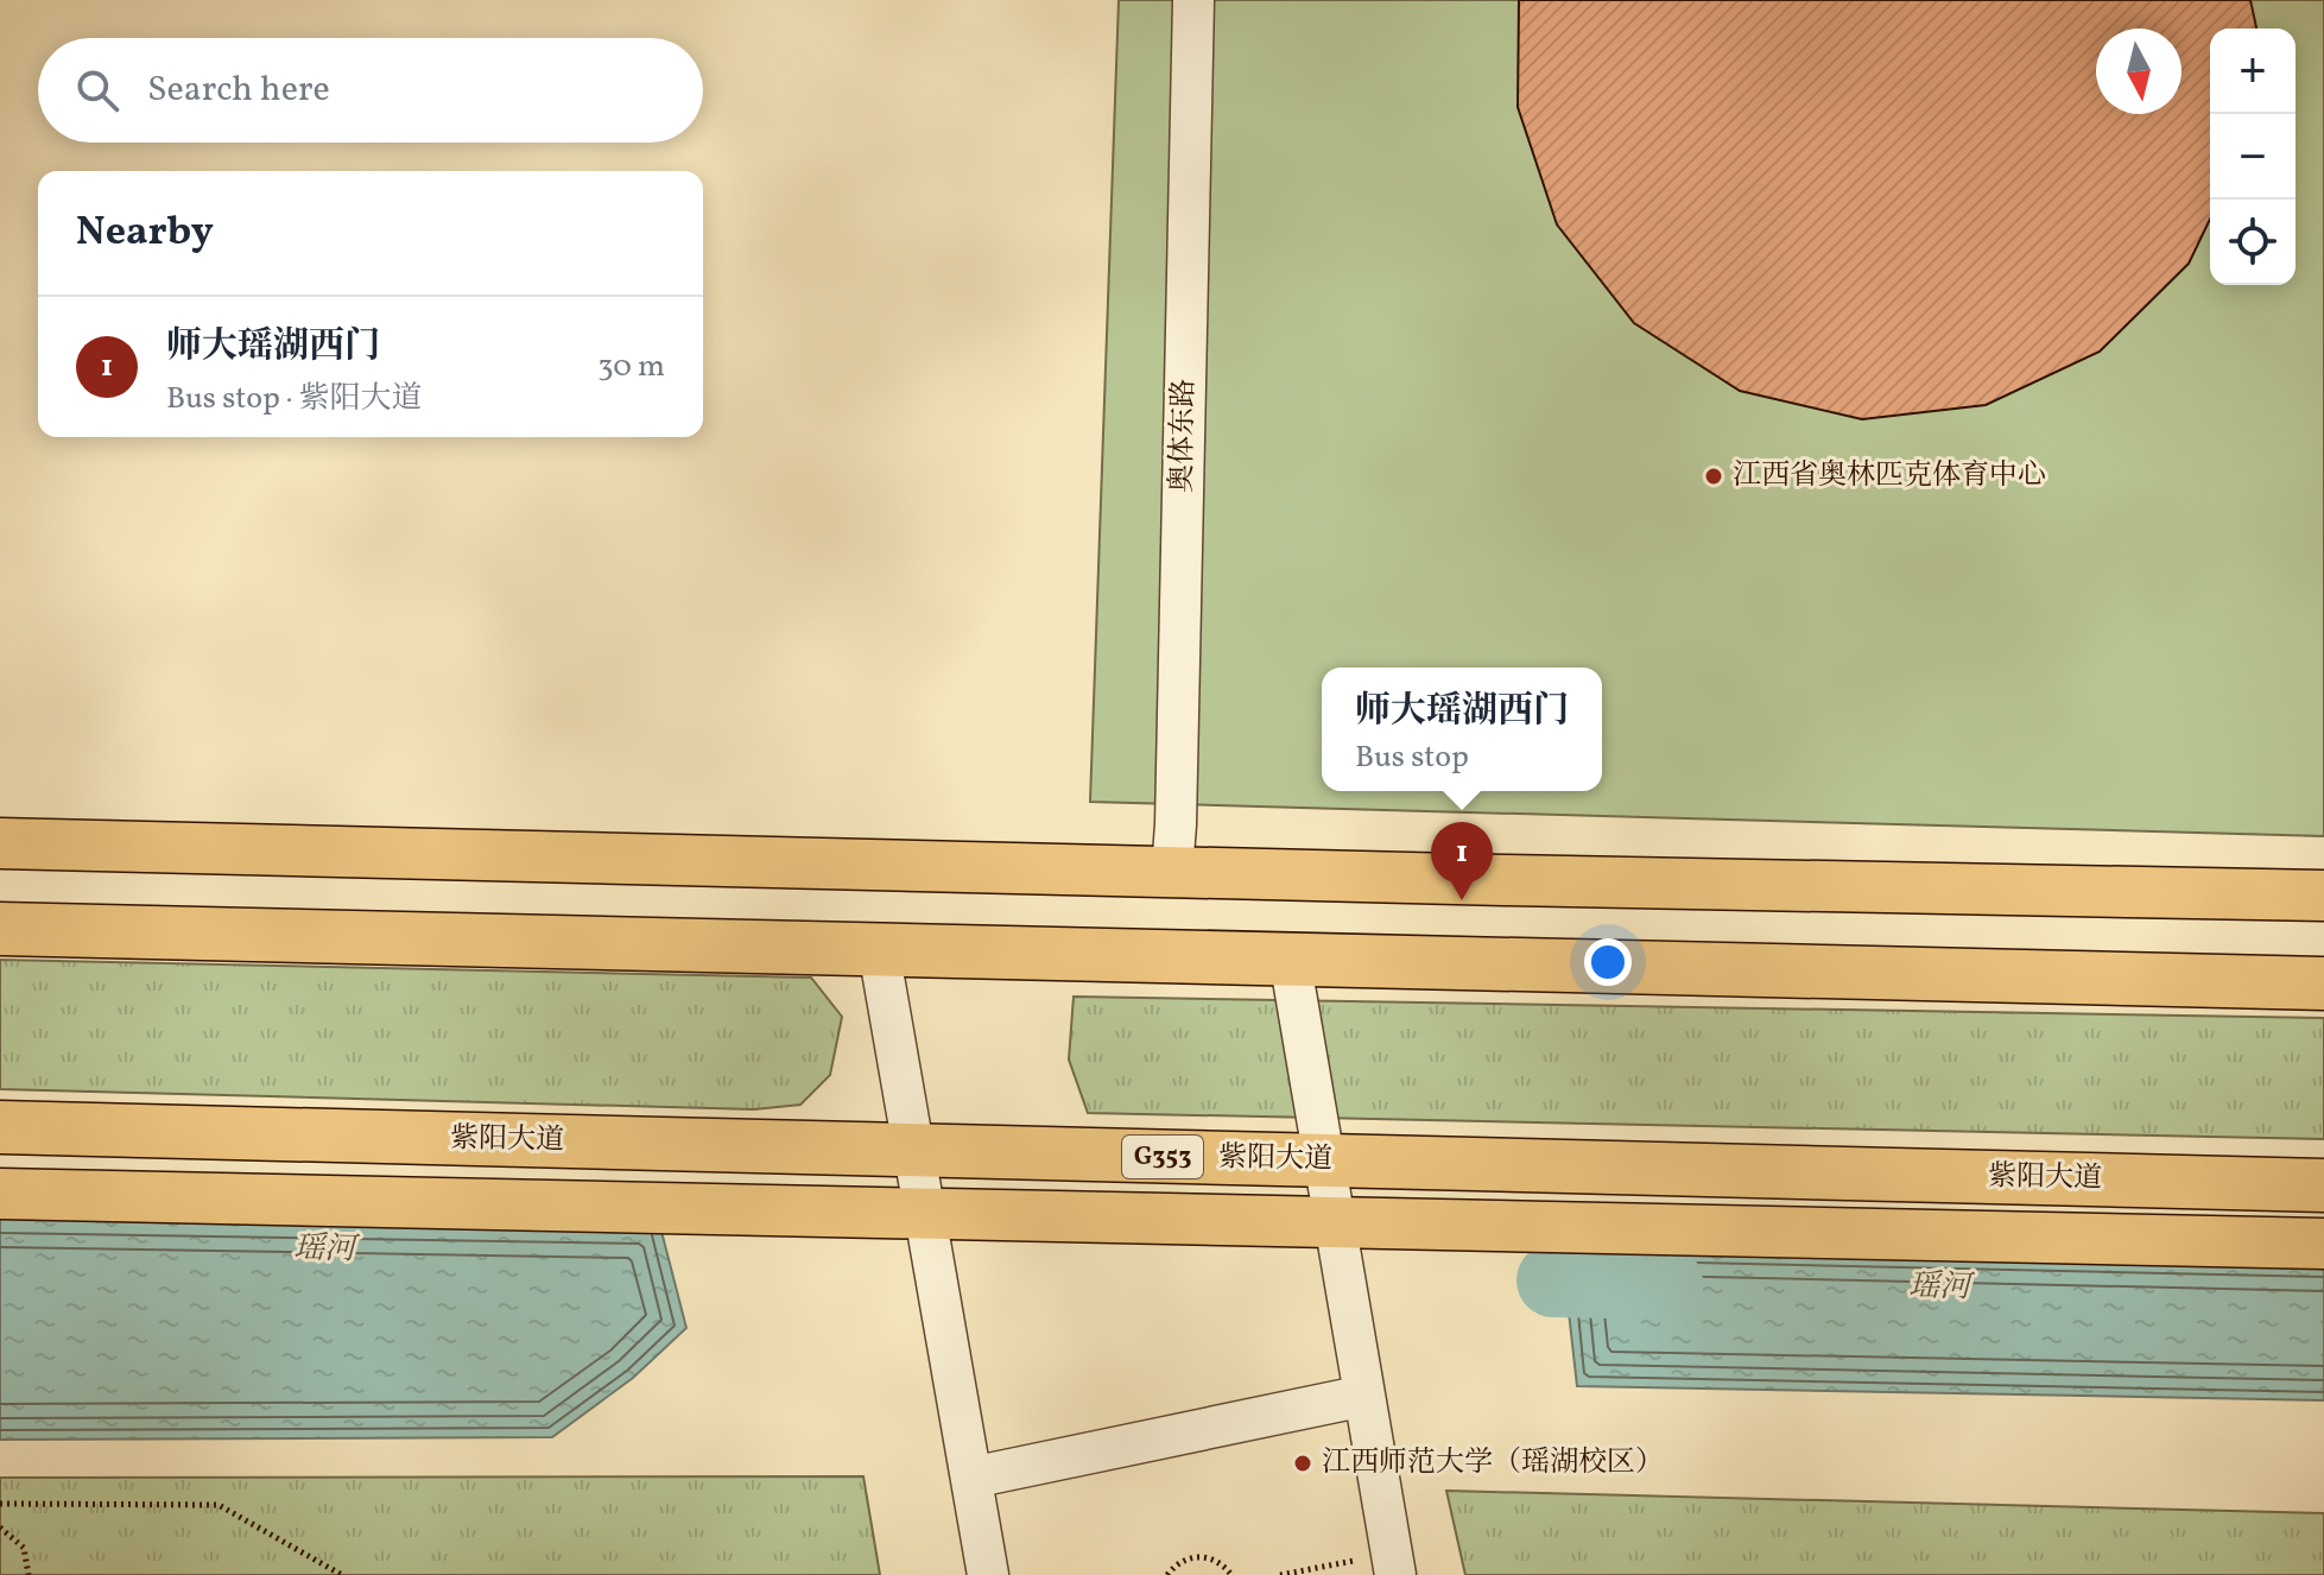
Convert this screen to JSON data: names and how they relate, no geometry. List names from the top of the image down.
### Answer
{
  "streets": {
    "highway": ["紫阳大道", "G353"],
    "street": ["奥体东路"]
  },
  "water": ["瑶河"],
  "places": ["江西省奥林匹克体育中心", "江西师范大学（瑶湖校区）"],
  "north": "bottom",
  "page": {
    "map_buttons": ["+", "−"],
    "search": "Search here",
    "heading": "Nearby",
    "list": [
      {
        "mark": "1",
        "name": "师大瑶湖西门",
        "note": "Bus stop · 紫阳大道",
        "value": "30 m"
      }
    ],
    "popup": ["师大瑶湖西门", "Bus stop"],
    "pins": "1"
  }
}
